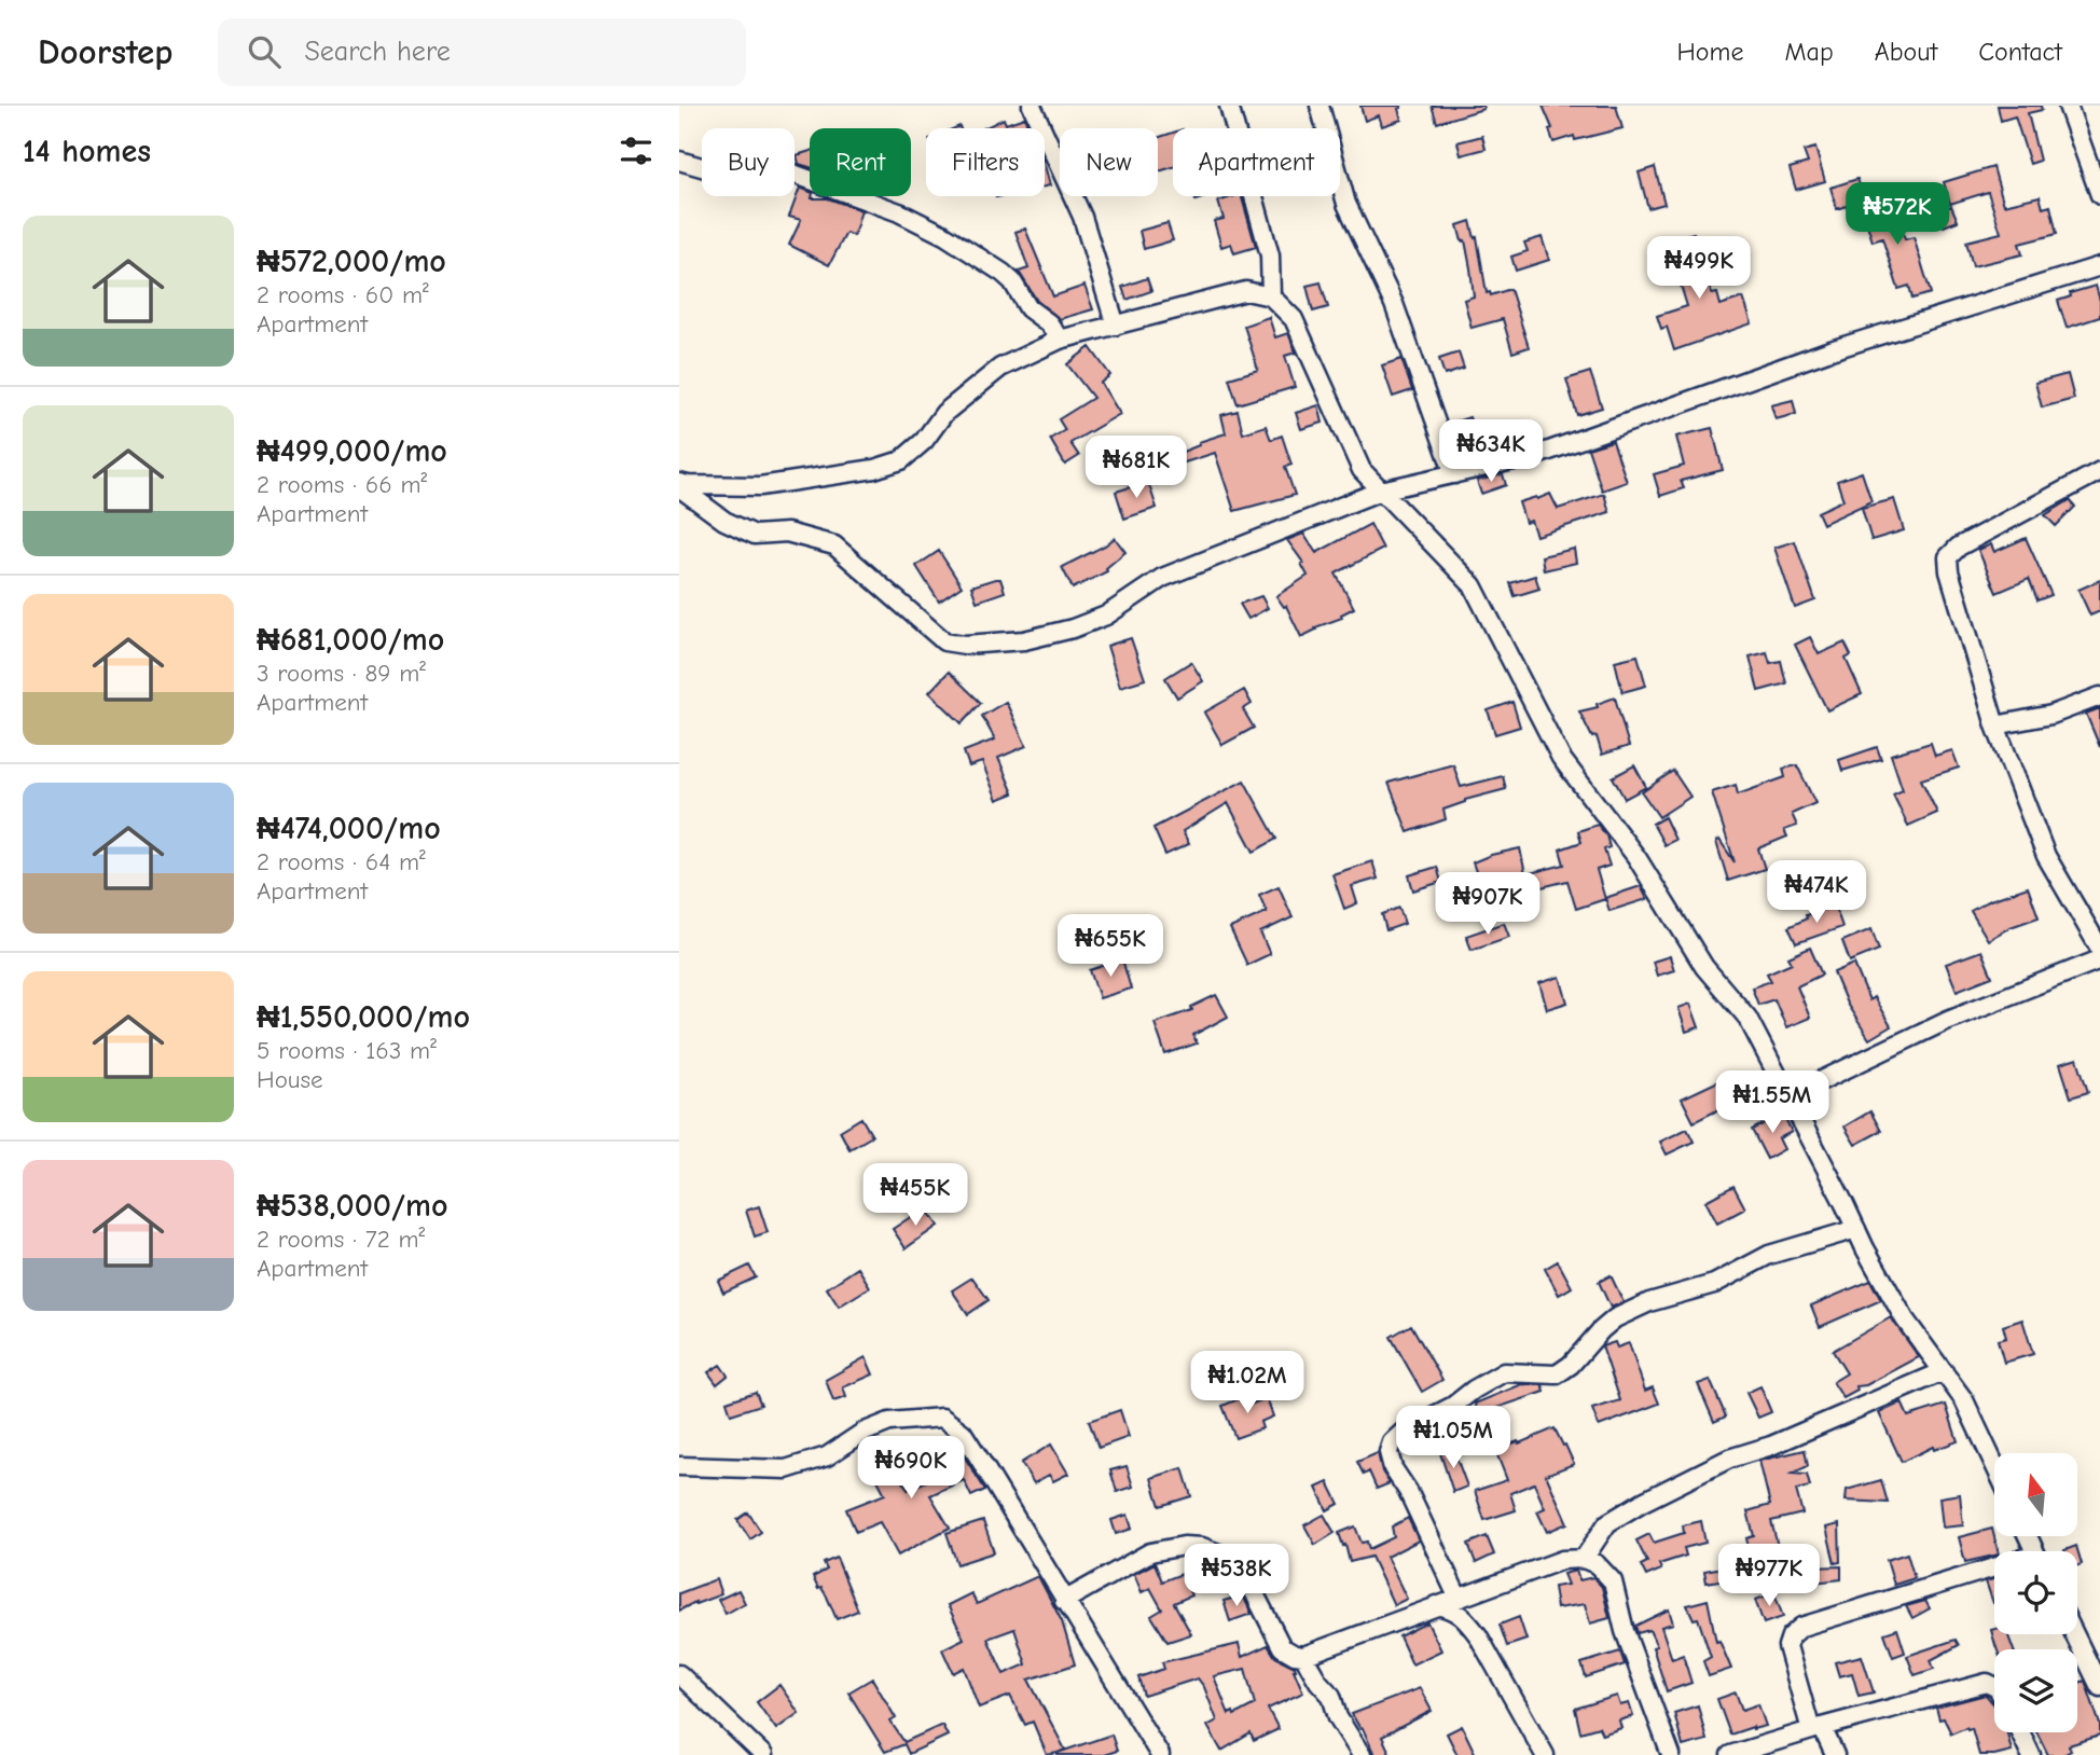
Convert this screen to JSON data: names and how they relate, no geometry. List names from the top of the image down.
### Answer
{
  "north": "top",
  "page": {
    "header": "Doorstep",
    "search": "Search here",
    "nav": [
      "Home",
      "Map",
      "About",
      "Contact"
    ],
    "heading": "14 homes",
    "chip": [
      "Buy",
      "Rent",
      "Filters",
      "New",
      "Apartment"
    ],
    "price": [
      "₦572K",
      "₦499K",
      "₦634K",
      "₦681K",
      "₦474K",
      "₦907K",
      "₦655K",
      "₦1.55M",
      "₦455K",
      "₦1.02M",
      "₦1.05M",
      "₦690K",
      "₦538K",
      "₦977K"
    ],
    "list": [
      {
        "name": "₦572,000/mo",
        "note": "2 rooms · 60 m² · Apartment"
      },
      {
        "name": "₦499,000/mo",
        "note": "2 rooms · 66 m² · Apartment"
      },
      {
        "name": "₦681,000/mo",
        "note": "3 rooms · 89 m² · Apartment"
      },
      {
        "name": "₦474,000/mo",
        "note": "2 rooms · 64 m² · Apartment"
      },
      {
        "name": "₦1,550,000/mo",
        "note": "5 rooms · 163 m² · House"
      },
      {
        "name": "₦538,000/mo",
        "note": "2 rooms · 72 m² · Apartment"
      }
    ]
  }
}
